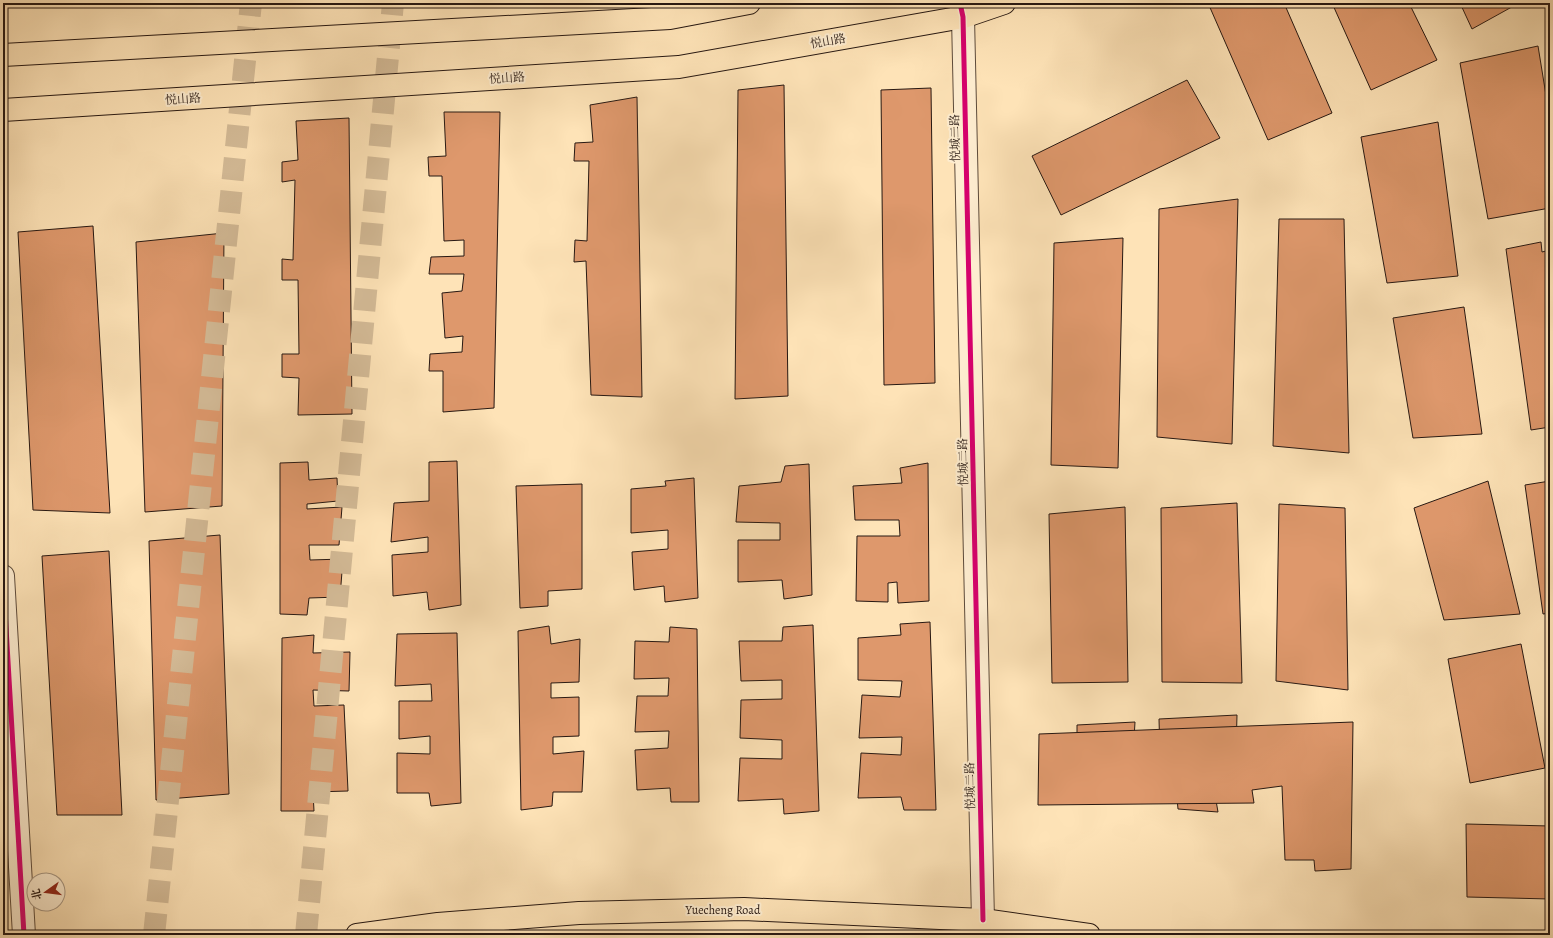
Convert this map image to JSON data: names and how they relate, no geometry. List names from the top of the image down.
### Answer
{
  "streets": {
    "main road": ["悦山路", "Yuecheng Road"],
    "street": ["悦城二路"]
  },
  "crossings": [
    ["悦山路", "悦城二路"],
    ["悦城二路", "Yuecheng Road"]
  ],
  "north": "left"
}
